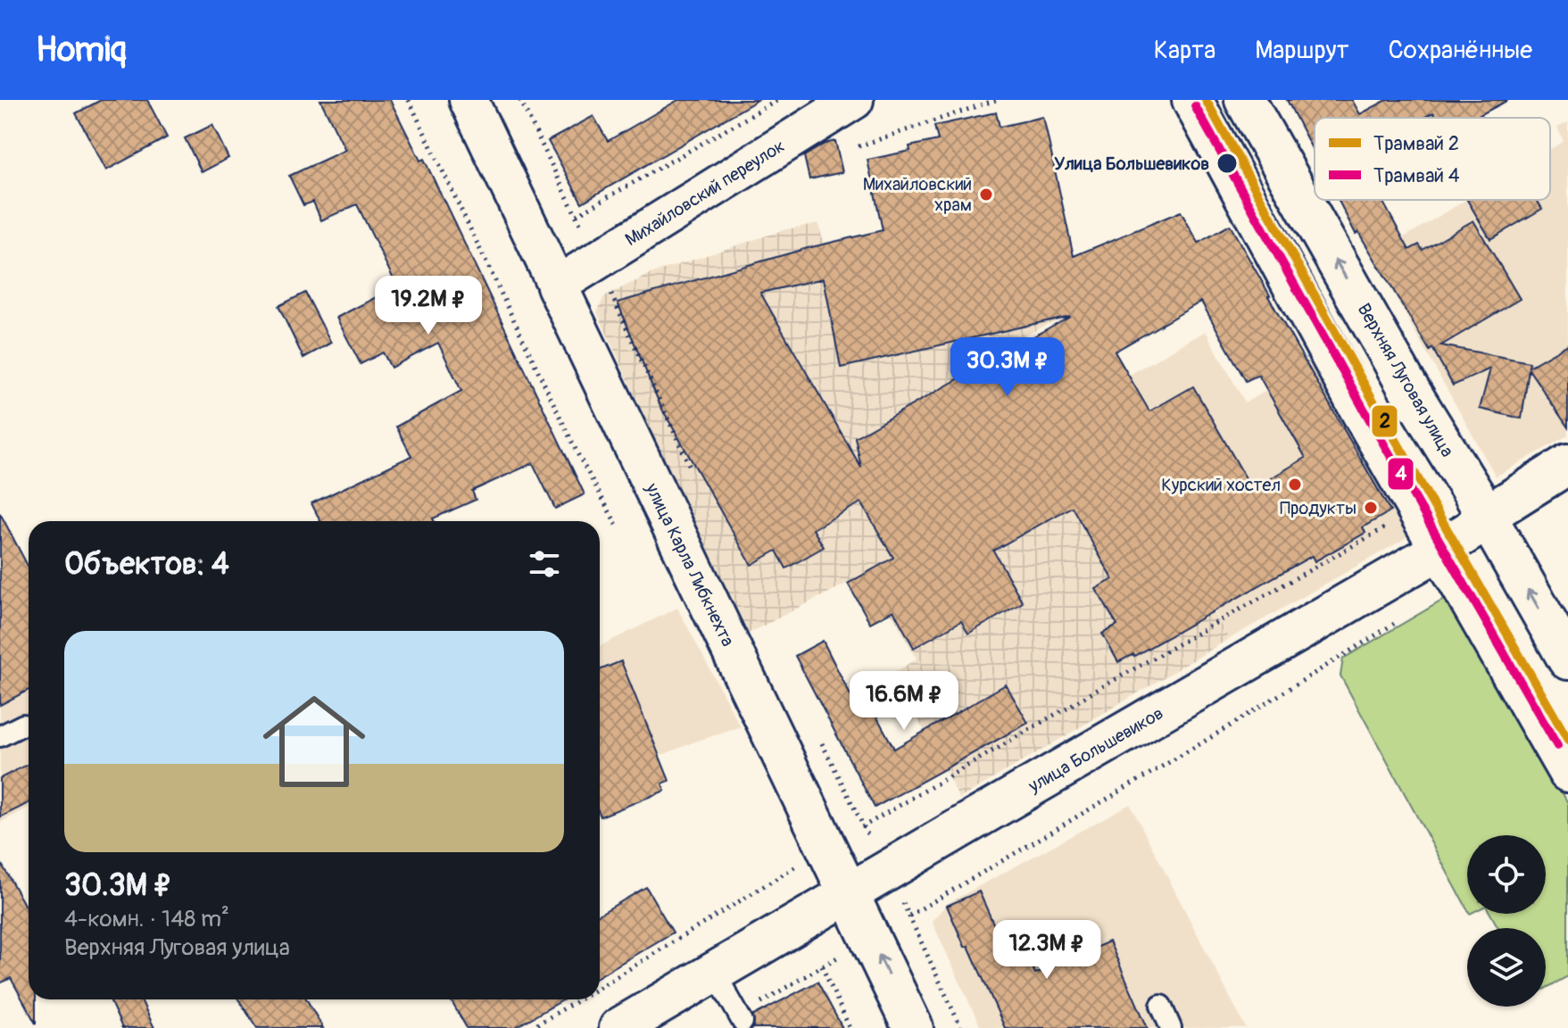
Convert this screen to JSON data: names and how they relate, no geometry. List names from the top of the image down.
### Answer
{
  "streets": {
    "main road": ["Верхняя Луговая улица", "улица Карла Либкнехта", "улица Большевиков"],
    "street": ["Михайловский переулок"]
  },
  "crossings": [
    ["Михайловский переулок", "улица Карла Либкнехта"],
    ["Верхняя Луговая улица", "улица Большевиков"],
    ["улица Карла Либкнехта", "улица Большевиков"]
  ],
  "places": [
    "Улица Большевиков",
    "Михайловский храм",
    "Курский хостел",
    "Продукты"
  ],
  "lines": ["tram line 2", "tram line 4"],
  "legend": ["Трамвай 2", "Трамвай 4"],
  "page": {
    "header": "Homiq",
    "nav": ["Карта", "Маршрут", "Сохранённые"],
    "price": [
      "19.2M ₽",
      "30.3M ₽",
      "16.6M ₽",
      "12.3M ₽"
    ],
    "heading": "Объектов: 4",
    "list": [
      {
        "name": "30.3M ₽",
        "note": "4-комн. · 148 m² · Верхняя Луговая улица"
      }
    ]
  }
}
